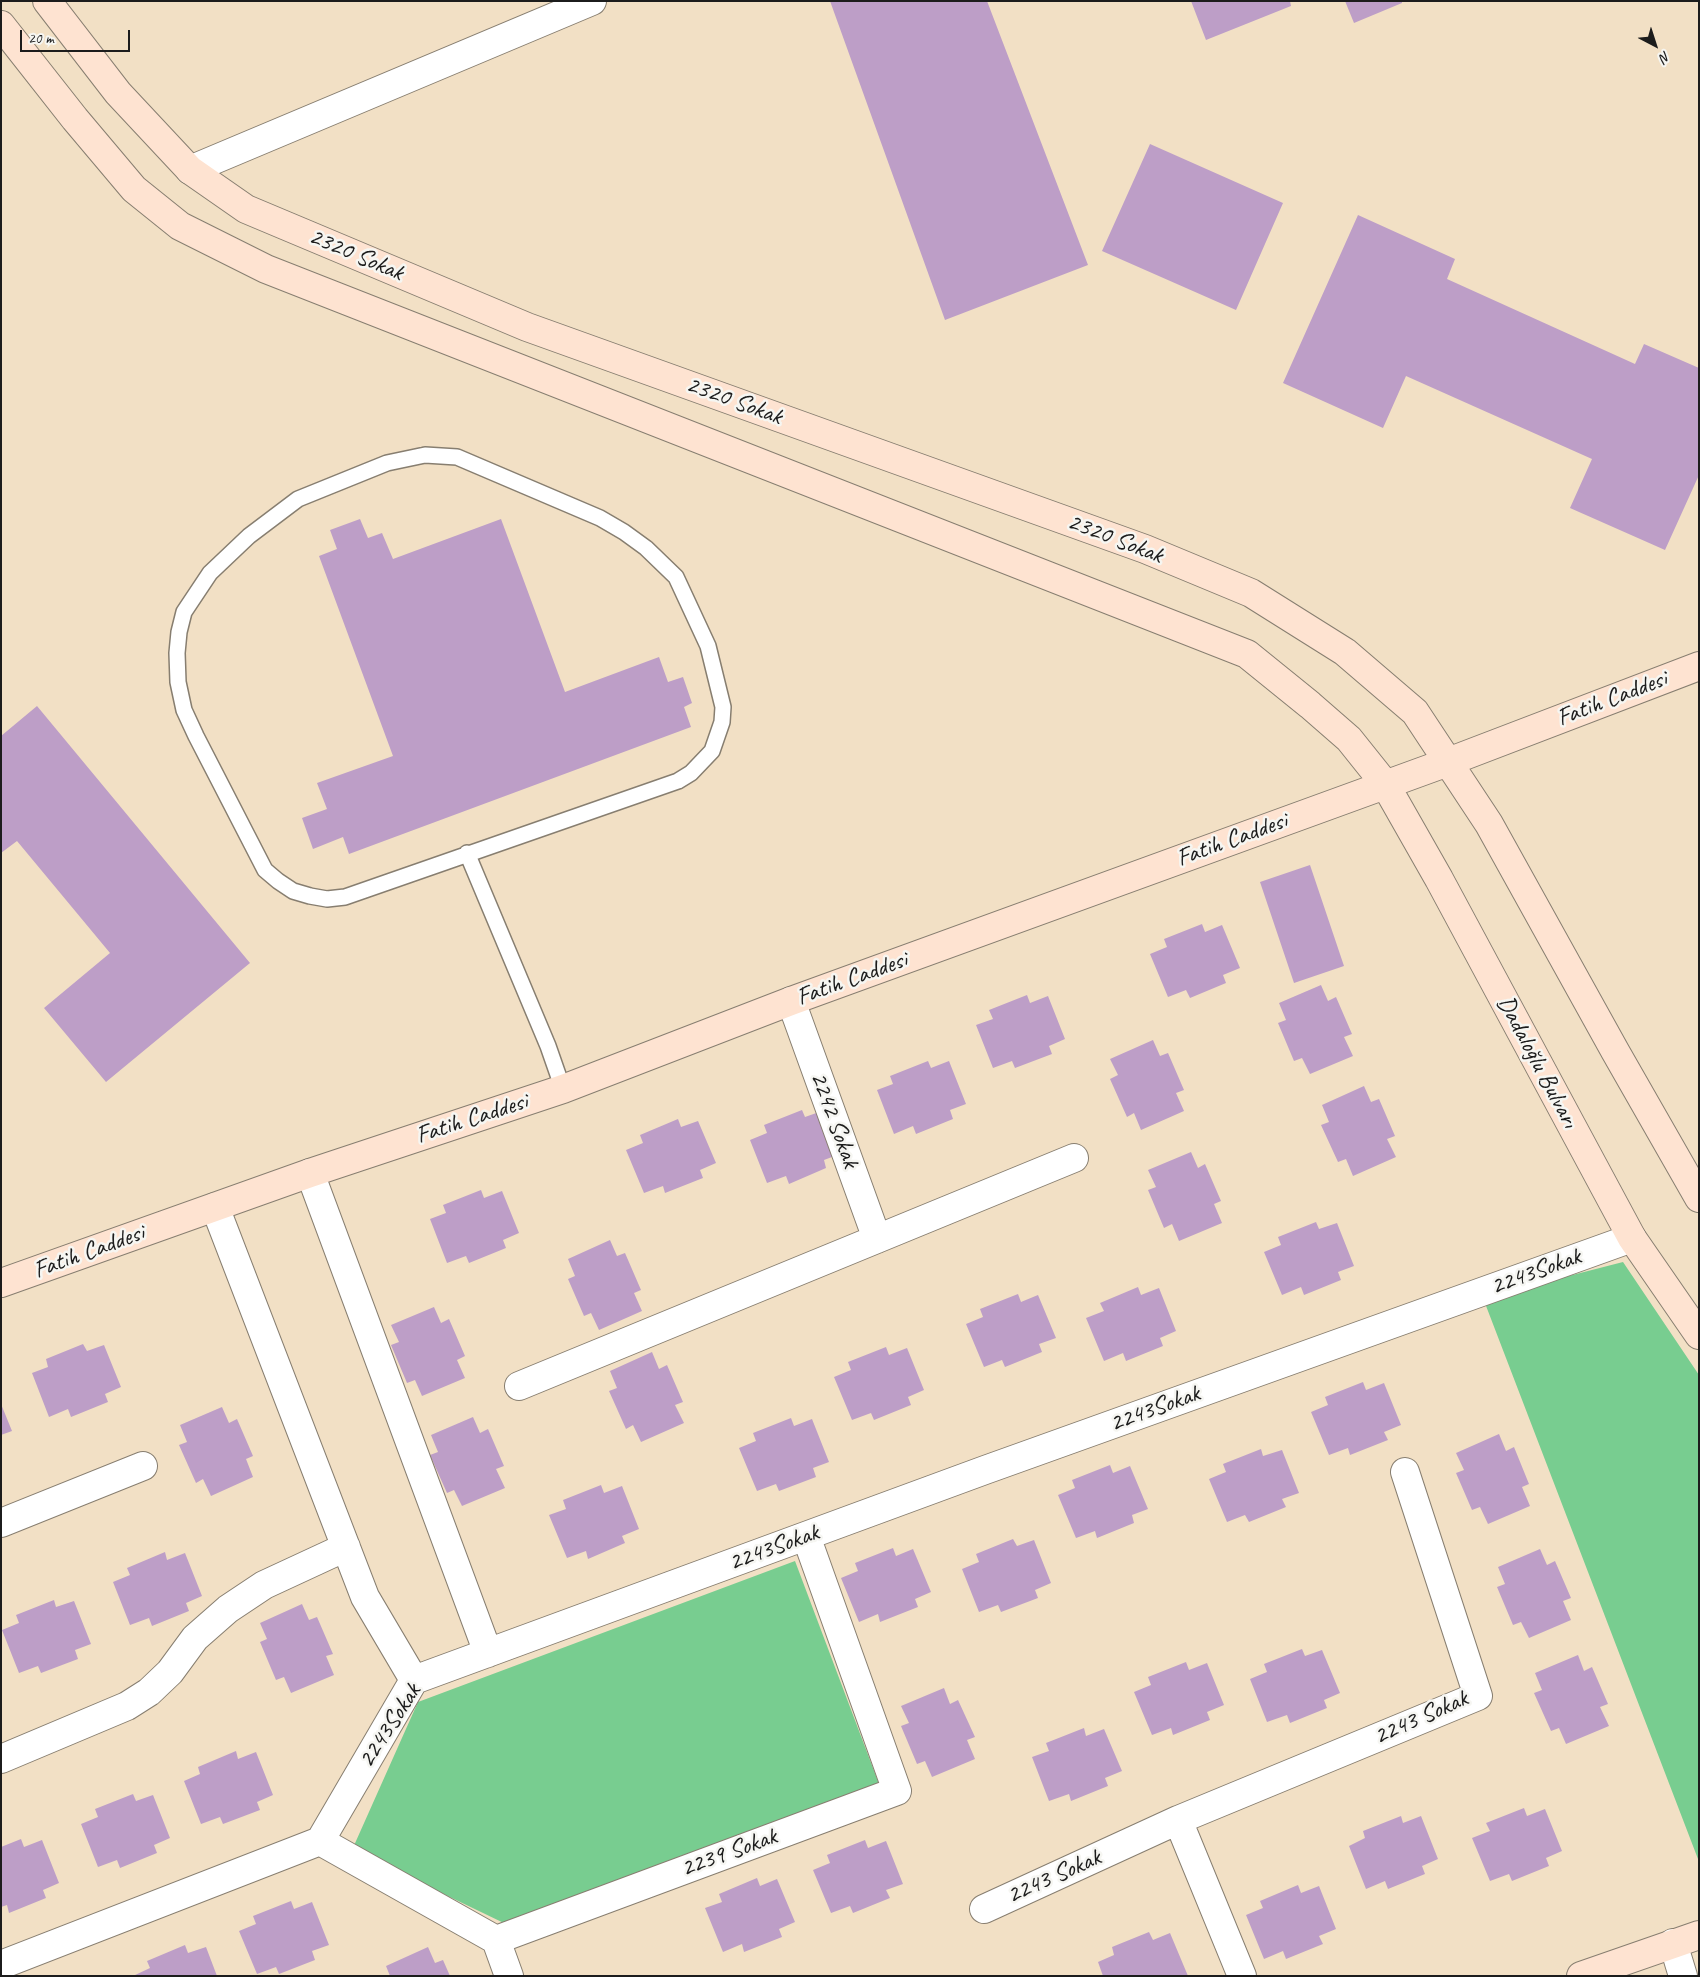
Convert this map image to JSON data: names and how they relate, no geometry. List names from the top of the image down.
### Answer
{
  "streets": {
    "street": [
      "2320 Sokak",
      "Fatih Caddesi",
      "Dadaloğlu Bulvarı",
      "2242 Sokak",
      "2243Sokak",
      "2243 Sokak",
      "2239 Sokak"
    ]
  },
  "crossings": [
    ["2320 Sokak", "Fatih Caddesi"],
    ["2320 Sokak", "Dadaloğlu Bulvarı"],
    ["Fatih Caddesi", "Dadaloğlu Bulvarı"],
    ["Fatih Caddesi", "2242 Sokak"],
    ["Dadaloğlu Bulvarı", "2243Sokak"],
    ["2243Sokak", "2239 Sokak"]
  ],
  "scale_bar": "20 m",
  "north": "bottom right"
}
